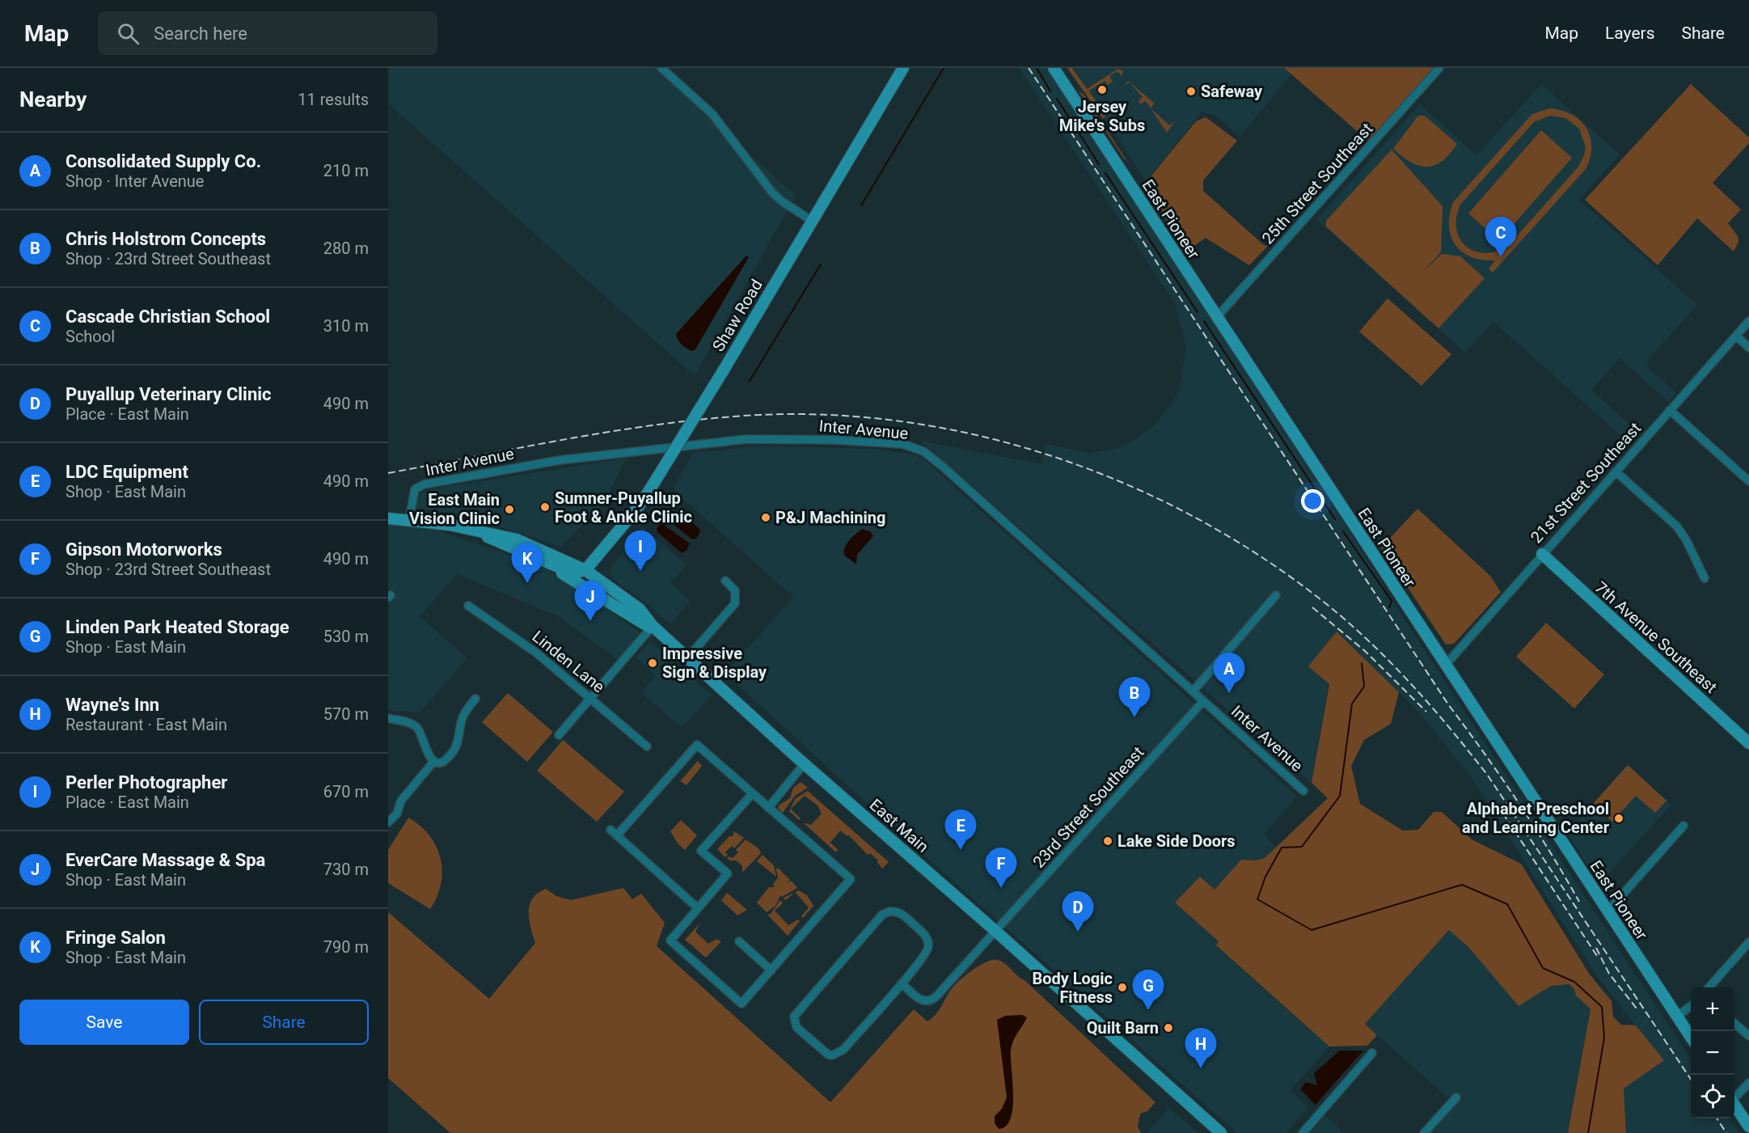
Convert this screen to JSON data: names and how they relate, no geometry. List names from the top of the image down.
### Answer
{
  "streets": {
    "main road": [
      "East Pioneer",
      "Shaw Road",
      "7th Avenue Southeast",
      "East Main"
    ],
    "street": [
      "25th Street Southeast",
      "Inter Avenue",
      "21st Street Southeast",
      "Linden Lane",
      "23rd Street Southeast"
    ]
  },
  "crossings": [
    ["25th Street Southeast", "East Pioneer"],
    ["East Pioneer", "21st Street Southeast"],
    ["Shaw Road", "East Main"],
    ["Inter Avenue", "23rd Street Southeast"],
    ["Inter Avenue", "East Main"],
    ["21st Street Southeast", "7th Avenue Southeast"],
    ["23rd Street Southeast", "East Main"]
  ],
  "places": [
    "Jersey Mike's Subs",
    "Safeway",
    "Sumner-Puyallup Foot & Ankle Clinic",
    "East Main Vision Clinic",
    "P&J Machining",
    "Impressive Sign & Display",
    "Alphabet Preschool and Learning Center",
    "Lake Side Doors",
    "Body Logic Fitness",
    "Quilt Barn"
  ],
  "page": {
    "header": "Map",
    "search": "Search here",
    "nav": ["Map", "Layers", "Share"],
    "heading": ["Nearby", "11 results"],
    "list": [
      {
        "mark": "A",
        "name": "Consolidated Supply Co.",
        "note": "Shop · Inter Avenue",
        "value": "210 m"
      },
      {
        "mark": "B",
        "name": "Chris Holstrom Concepts",
        "note": "Shop · 23rd Street Southeast",
        "value": "280 m"
      },
      {
        "mark": "C",
        "name": "Cascade Christian School",
        "note": "School",
        "value": "310 m"
      },
      {
        "mark": "D",
        "name": "Puyallup Veterinary Clinic",
        "note": "Place · East Main",
        "value": "490 m"
      },
      {
        "mark": "E",
        "name": "LDC Equipment",
        "note": "Shop · East Main",
        "value": "490 m"
      },
      {
        "mark": "F",
        "name": "Gipson Motorworks",
        "note": "Shop · 23rd Street Southeast",
        "value": "490 m"
      },
      {
        "mark": "G",
        "name": "Linden Park Heated Storage",
        "note": "Shop · East Main",
        "value": "530 m"
      },
      {
        "mark": "H",
        "name": "Wayne's Inn",
        "note": "Restaurant · East Main",
        "value": "570 m"
      },
      {
        "mark": "I",
        "name": "Perler Photographer",
        "note": "Place · East Main",
        "value": "670 m"
      },
      {
        "mark": "J",
        "name": "EverCare Massage & Spa",
        "note": "Shop · East Main",
        "value": "730 m"
      },
      {
        "mark": "K",
        "name": "Fringe Salon",
        "note": "Shop · East Main",
        "value": "790 m"
      }
    ],
    "pins": [
      "C",
      "I",
      "K",
      "J",
      "A",
      "B",
      "E",
      "F",
      "D",
      "G",
      "H"
    ],
    "buttons": ["Save", "Share"],
    "map_buttons": ["+", "−"]
  }
}
